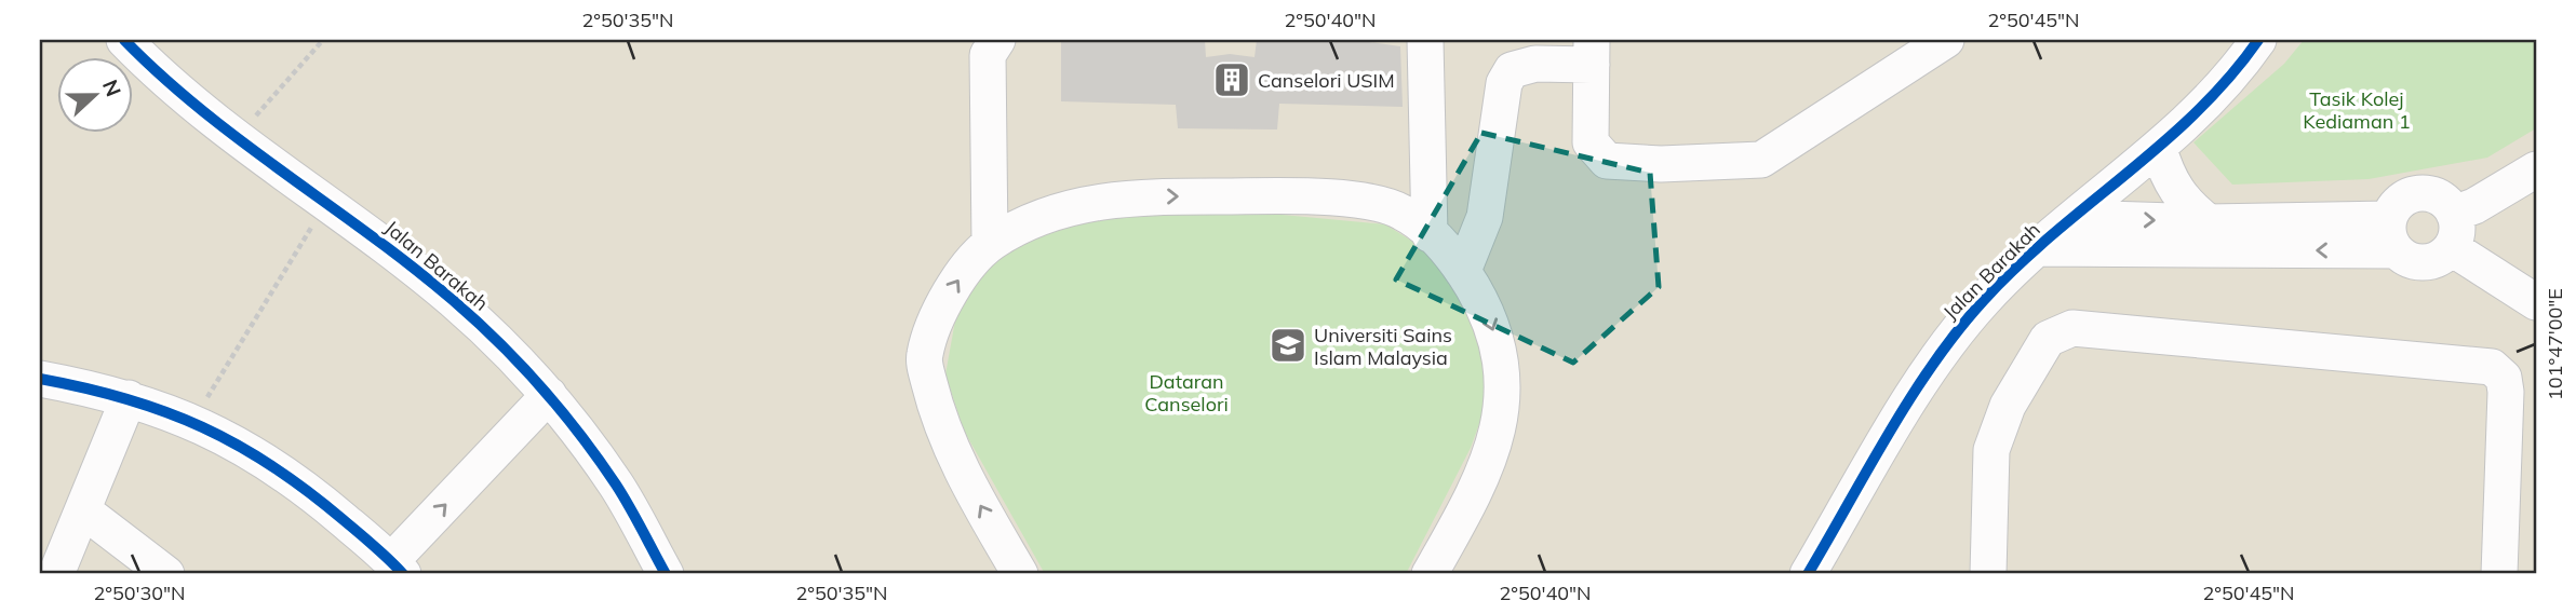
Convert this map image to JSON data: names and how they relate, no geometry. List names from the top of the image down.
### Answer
{
  "streets": {
    "street": ["Jalan Barakah"]
  },
  "parks": ["Tasik Kolej Kediaman 1", "Dataran Canselori"],
  "places": {
    "building": ["Canselori USIM"],
    "school or university": ["Universiti Sains Islam Malaysia"]
  },
  "north": "right",
  "coordinates": [
    "2°50'35\"N",
    "2°50'40\"N",
    "2°50'45\"N",
    "101°47'00\"E",
    "2°50'30\"N"
  ]
}
